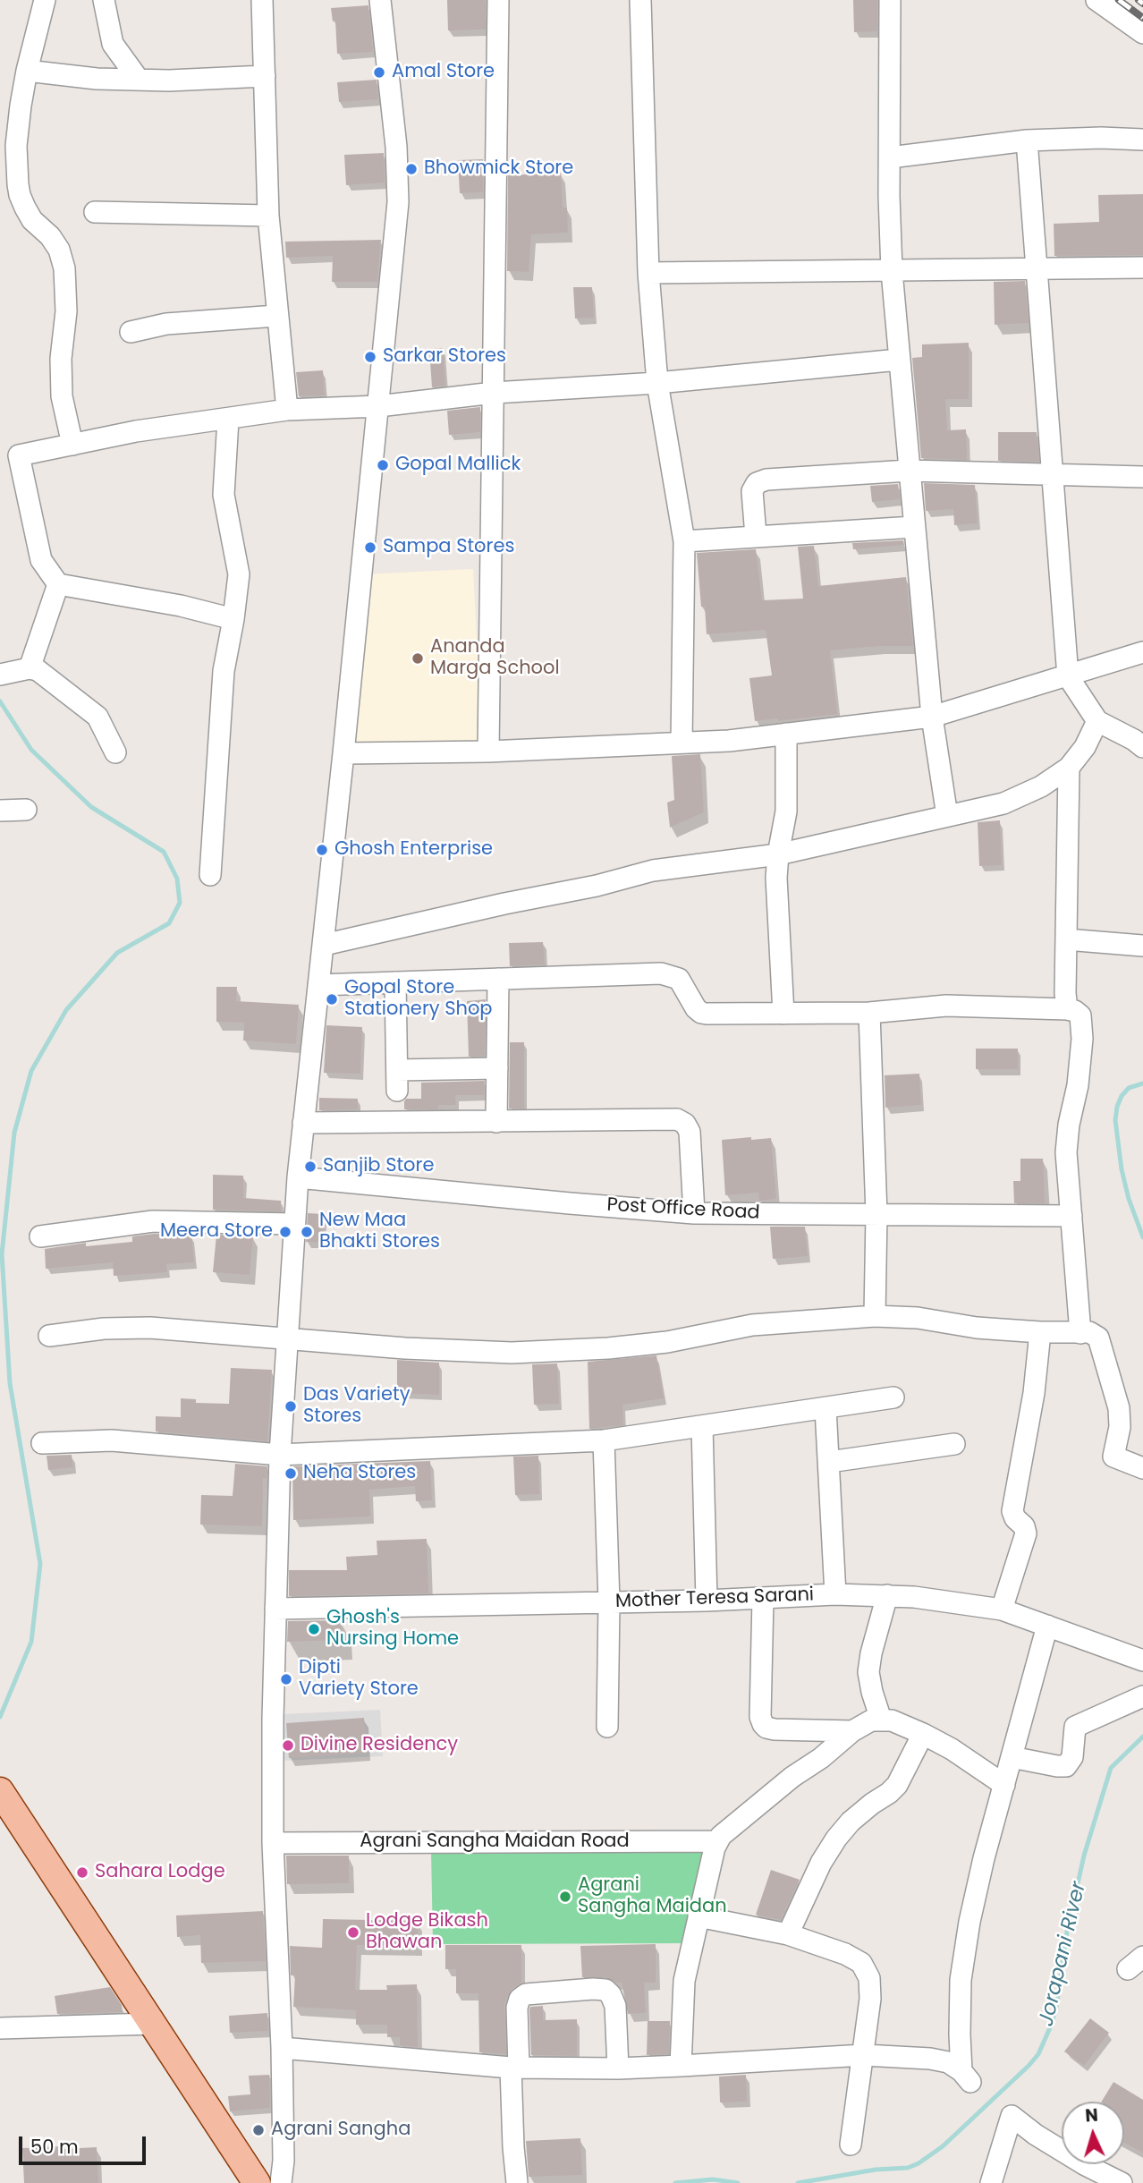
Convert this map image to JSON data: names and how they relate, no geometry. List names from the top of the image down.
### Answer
{
  "streets": {
    "street": ["Post Office Road", "Mother Teresa Sarani", "Agrani Sangha Maidan Road"]
  },
  "water": ["Jorapani River"],
  "places": [
    "Amal Store",
    "Bhowmick Store",
    "Sarkar Stores",
    "Gopal Mallick",
    "Sampa Stores",
    "Ananda Marga School",
    "Ghosh Enterprise",
    "Gopal Store Stationery Shop",
    "Sanjib Store",
    "Meera Store",
    "New Maa Bhakti Stores",
    "Das Variety Stores",
    "Neha Stores",
    "Ghosh's Nursing Home",
    "Dipti Variety Store",
    "Divine Residency",
    "Sahara Lodge",
    "Agrani Sangha Maidan",
    "Lodge Bikash Bhawan",
    "Agrani Sangha"
  ],
  "scale_bar": "50 m",
  "north": "top"
}
